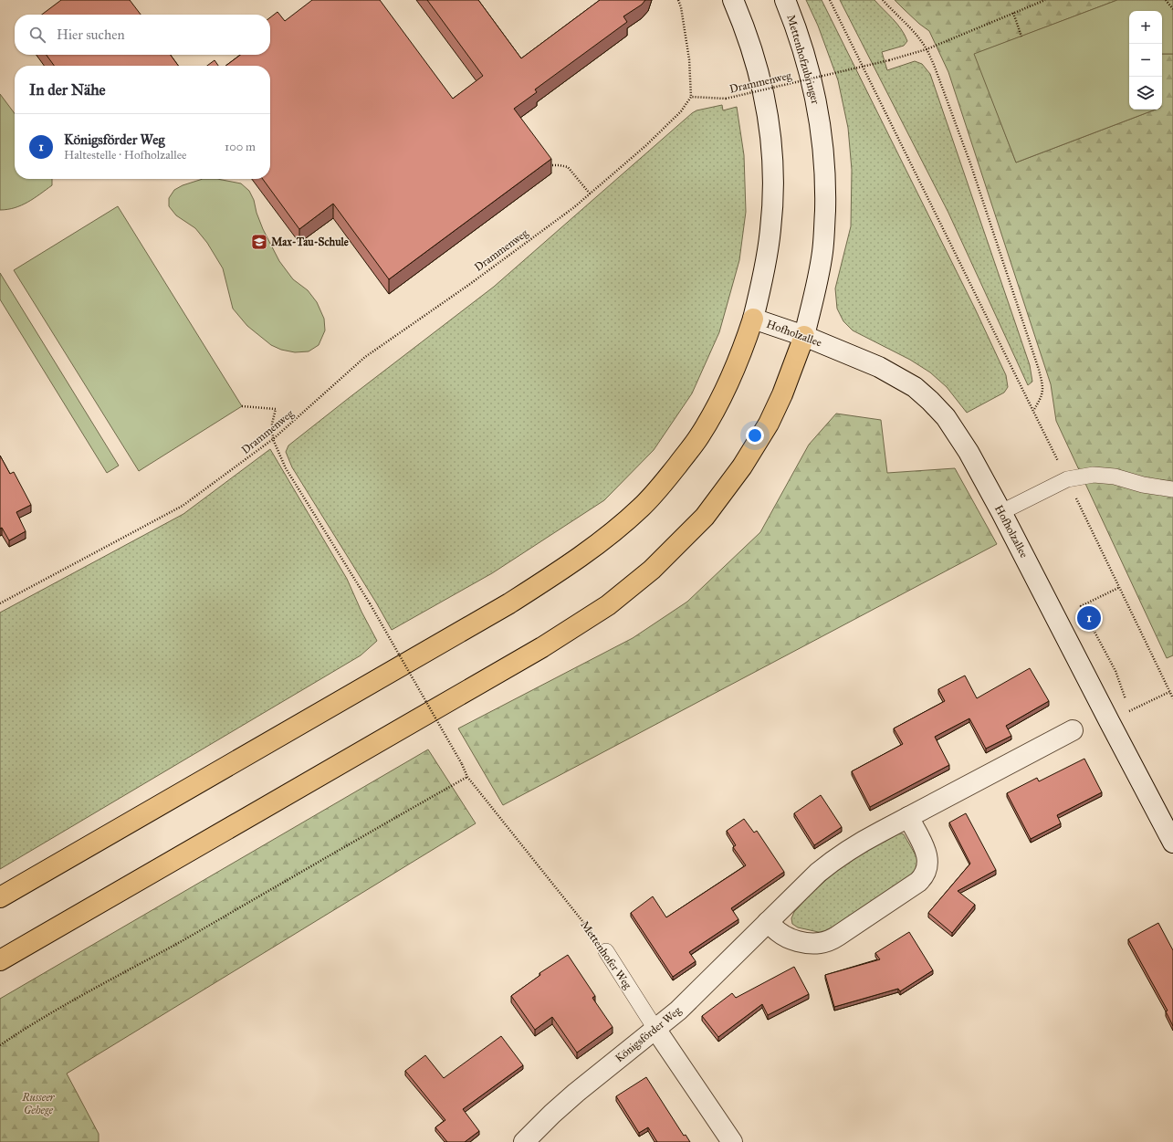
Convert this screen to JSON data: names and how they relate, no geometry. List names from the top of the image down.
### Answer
{
  "streets": {
    "street": [
      "Mettenhofzubringer",
      "Hofholzallee",
      "Mettenhofer Weg",
      "Königsförder Weg"
    ],
    "path": ["Drammenweg"]
  },
  "crossings": [
    ["Mettenhofzubringer", "Hofholzallee"],
    ["Drammenweg", "Mettenhofer Weg"],
    ["Mettenhofer Weg", "Königsförder Weg"]
  ],
  "parks": ["Russeer Gehege"],
  "places": {
    "school or university": ["Max-Tau-Schule"]
  },
  "page": {
    "map_buttons": ["+", "−"],
    "search": "Hier suchen",
    "heading": "In der Nähe",
    "list": [
      {
        "mark": "1",
        "name": "Königsförder Weg",
        "note": "Haltestelle · Hofholzallee",
        "value": "100 m"
      }
    ],
    "pins": "1"
  }
}
